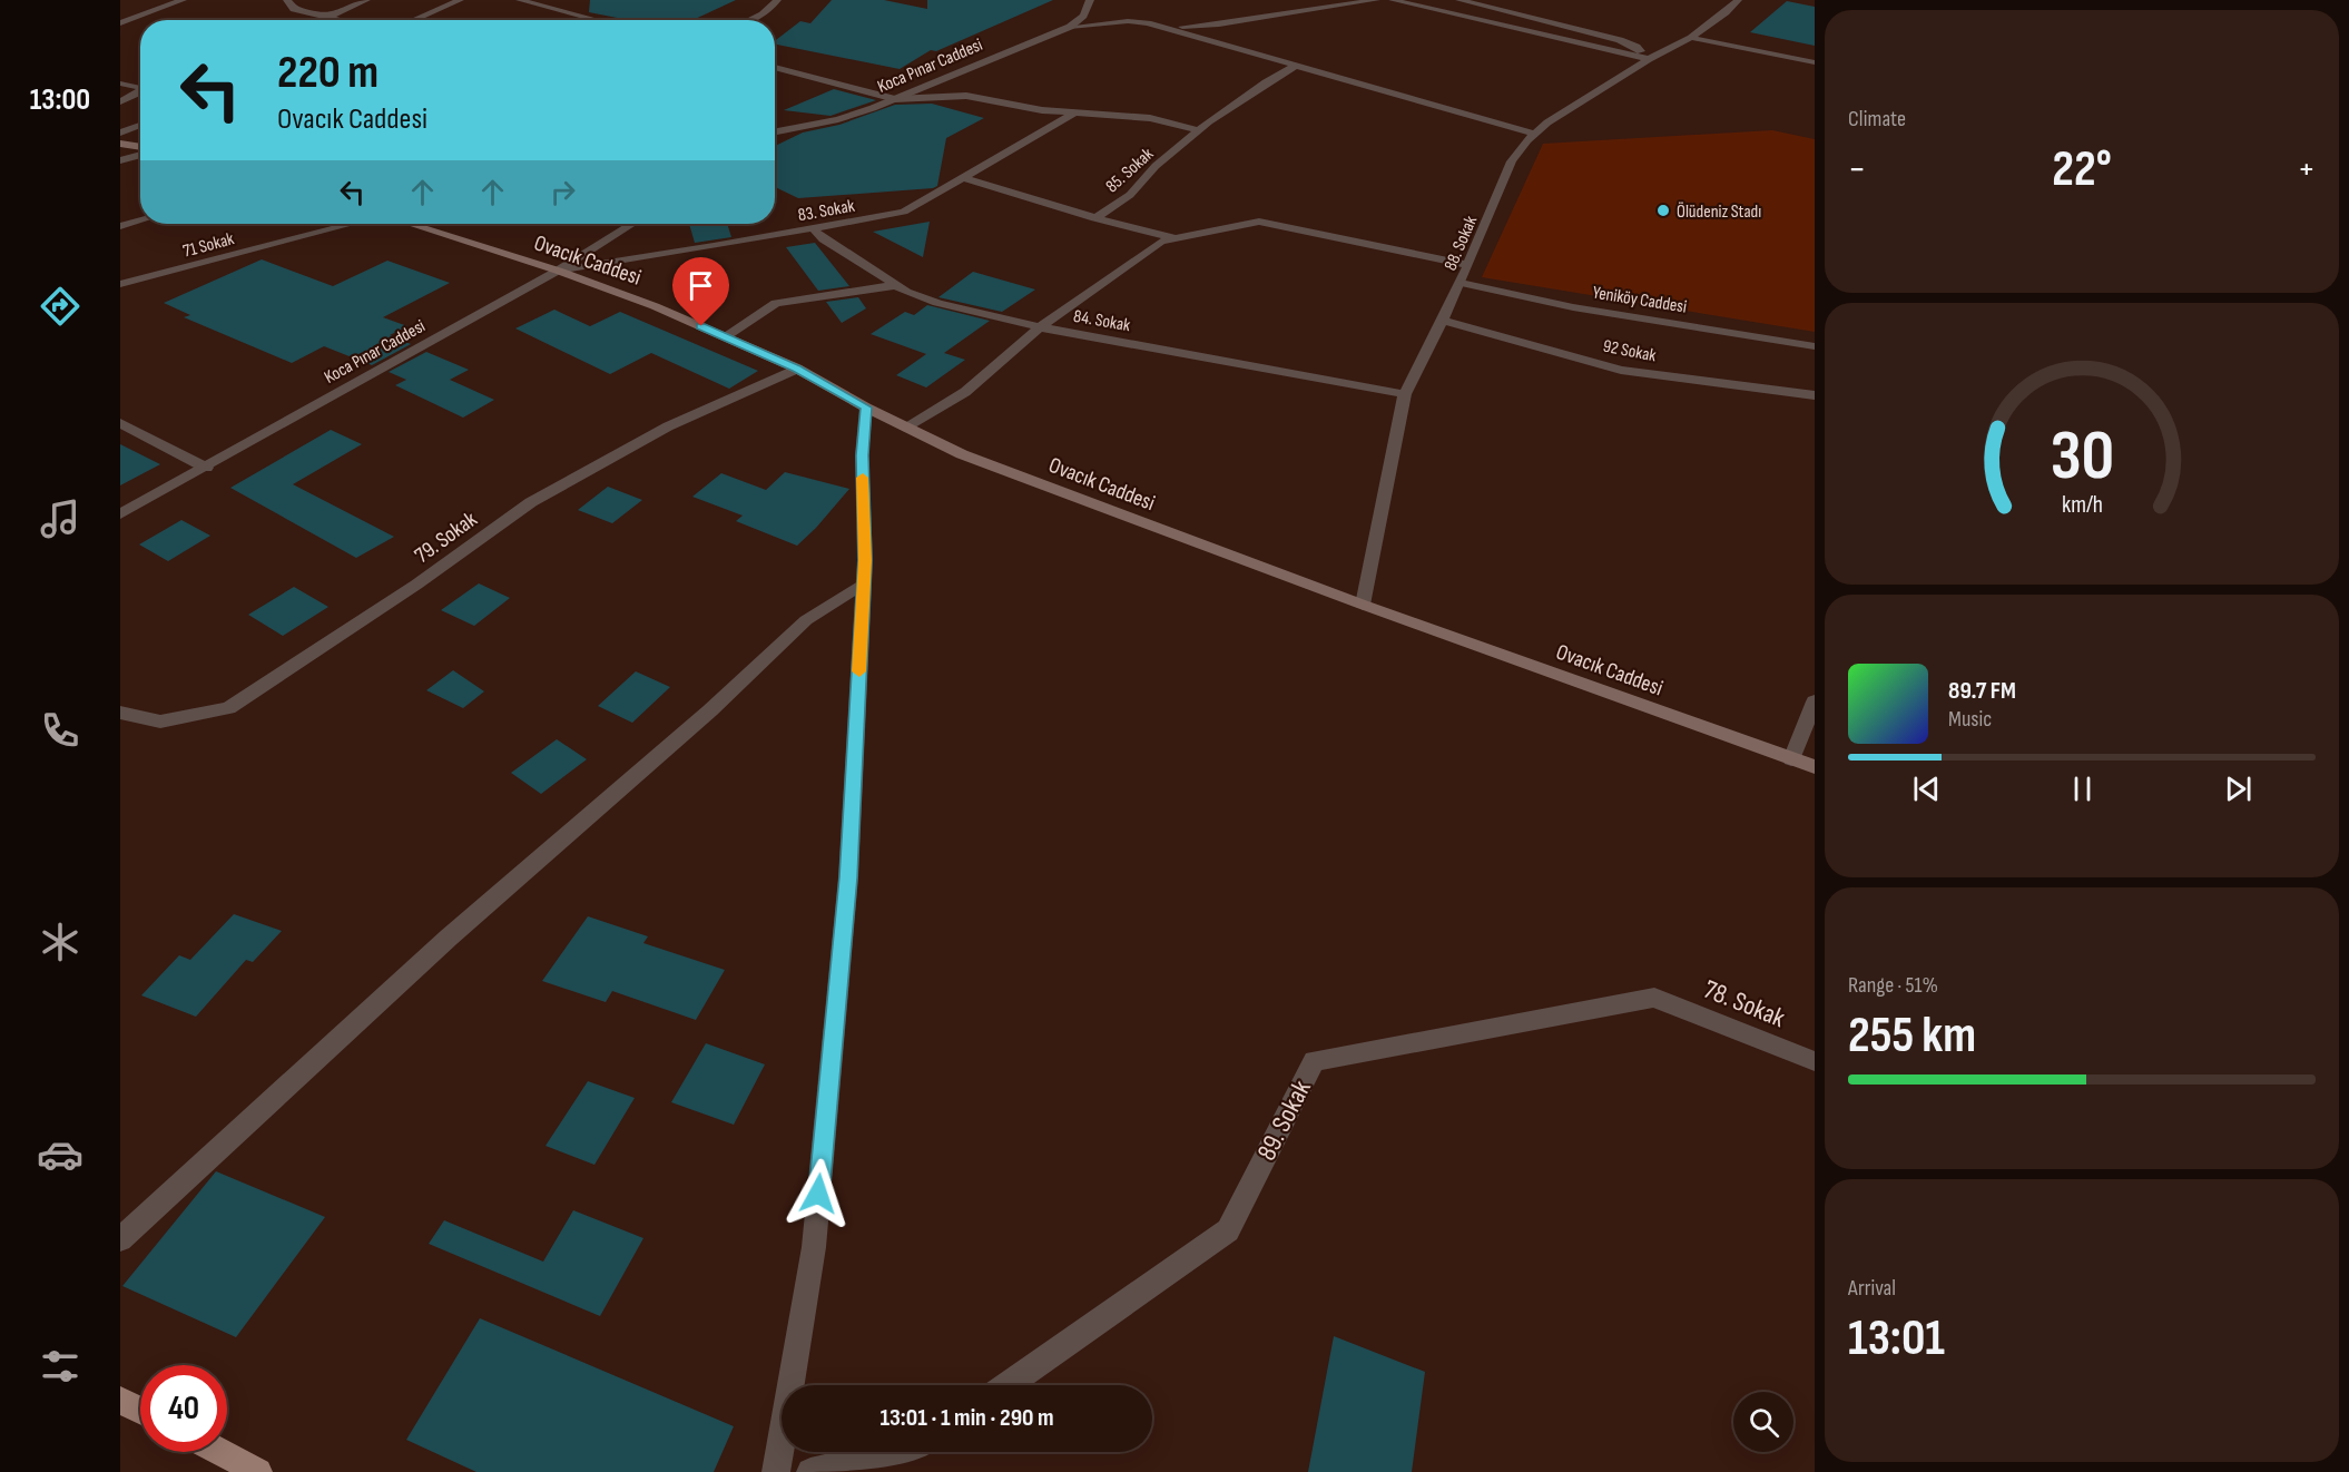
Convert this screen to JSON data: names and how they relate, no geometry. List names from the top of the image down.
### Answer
{
  "streets": {
    "main road": ["Ovacık Caddesi"],
    "street": [
      "Koca Pınar Caddesi",
      "85. Sokak",
      "83. Sokak",
      "88. Sokak",
      "71 Sokak",
      "Yeniköy Caddesi",
      "84. Sokak",
      "92 Sokak",
      "79. Sokak",
      "78. Sokak",
      "89. Sokak"
    ]
  },
  "crossings": [
    ["Koca Pınar Caddesi", "83. Sokak"],
    ["Koca Pınar Caddesi", "Ovacık Caddesi"],
    ["85. Sokak", "83. Sokak"],
    ["83. Sokak", "Ovacık Caddesi"],
    ["83. Sokak", "84. Sokak"],
    ["88. Sokak", "Ovacık Caddesi"],
    ["88. Sokak", "Yeniköy Caddesi"],
    ["88. Sokak", "84. Sokak"],
    ["88. Sokak", "92 Sokak"],
    ["Ovacık Caddesi", "79. Sokak"],
    ["78. Sokak", "89. Sokak"]
  ],
  "places": ["Ölüdeniz Stadı"],
  "page": {
    "tabs": "13:00",
    "tile": [
      "Climate",
      ["Range · 51%", "255 km"],
      ["Arrival", "13:01"]
    ],
    "turn": ["220 m", "Ovacık Caddesi"],
    "heat": ["−", "22°", "+"],
    "song": ["89.7 FM", "Music"],
    "limit": "40",
    "trip": "13:01 · 1 min · 290 m",
    "gauge": ["30", "km/h"]
  }
}
